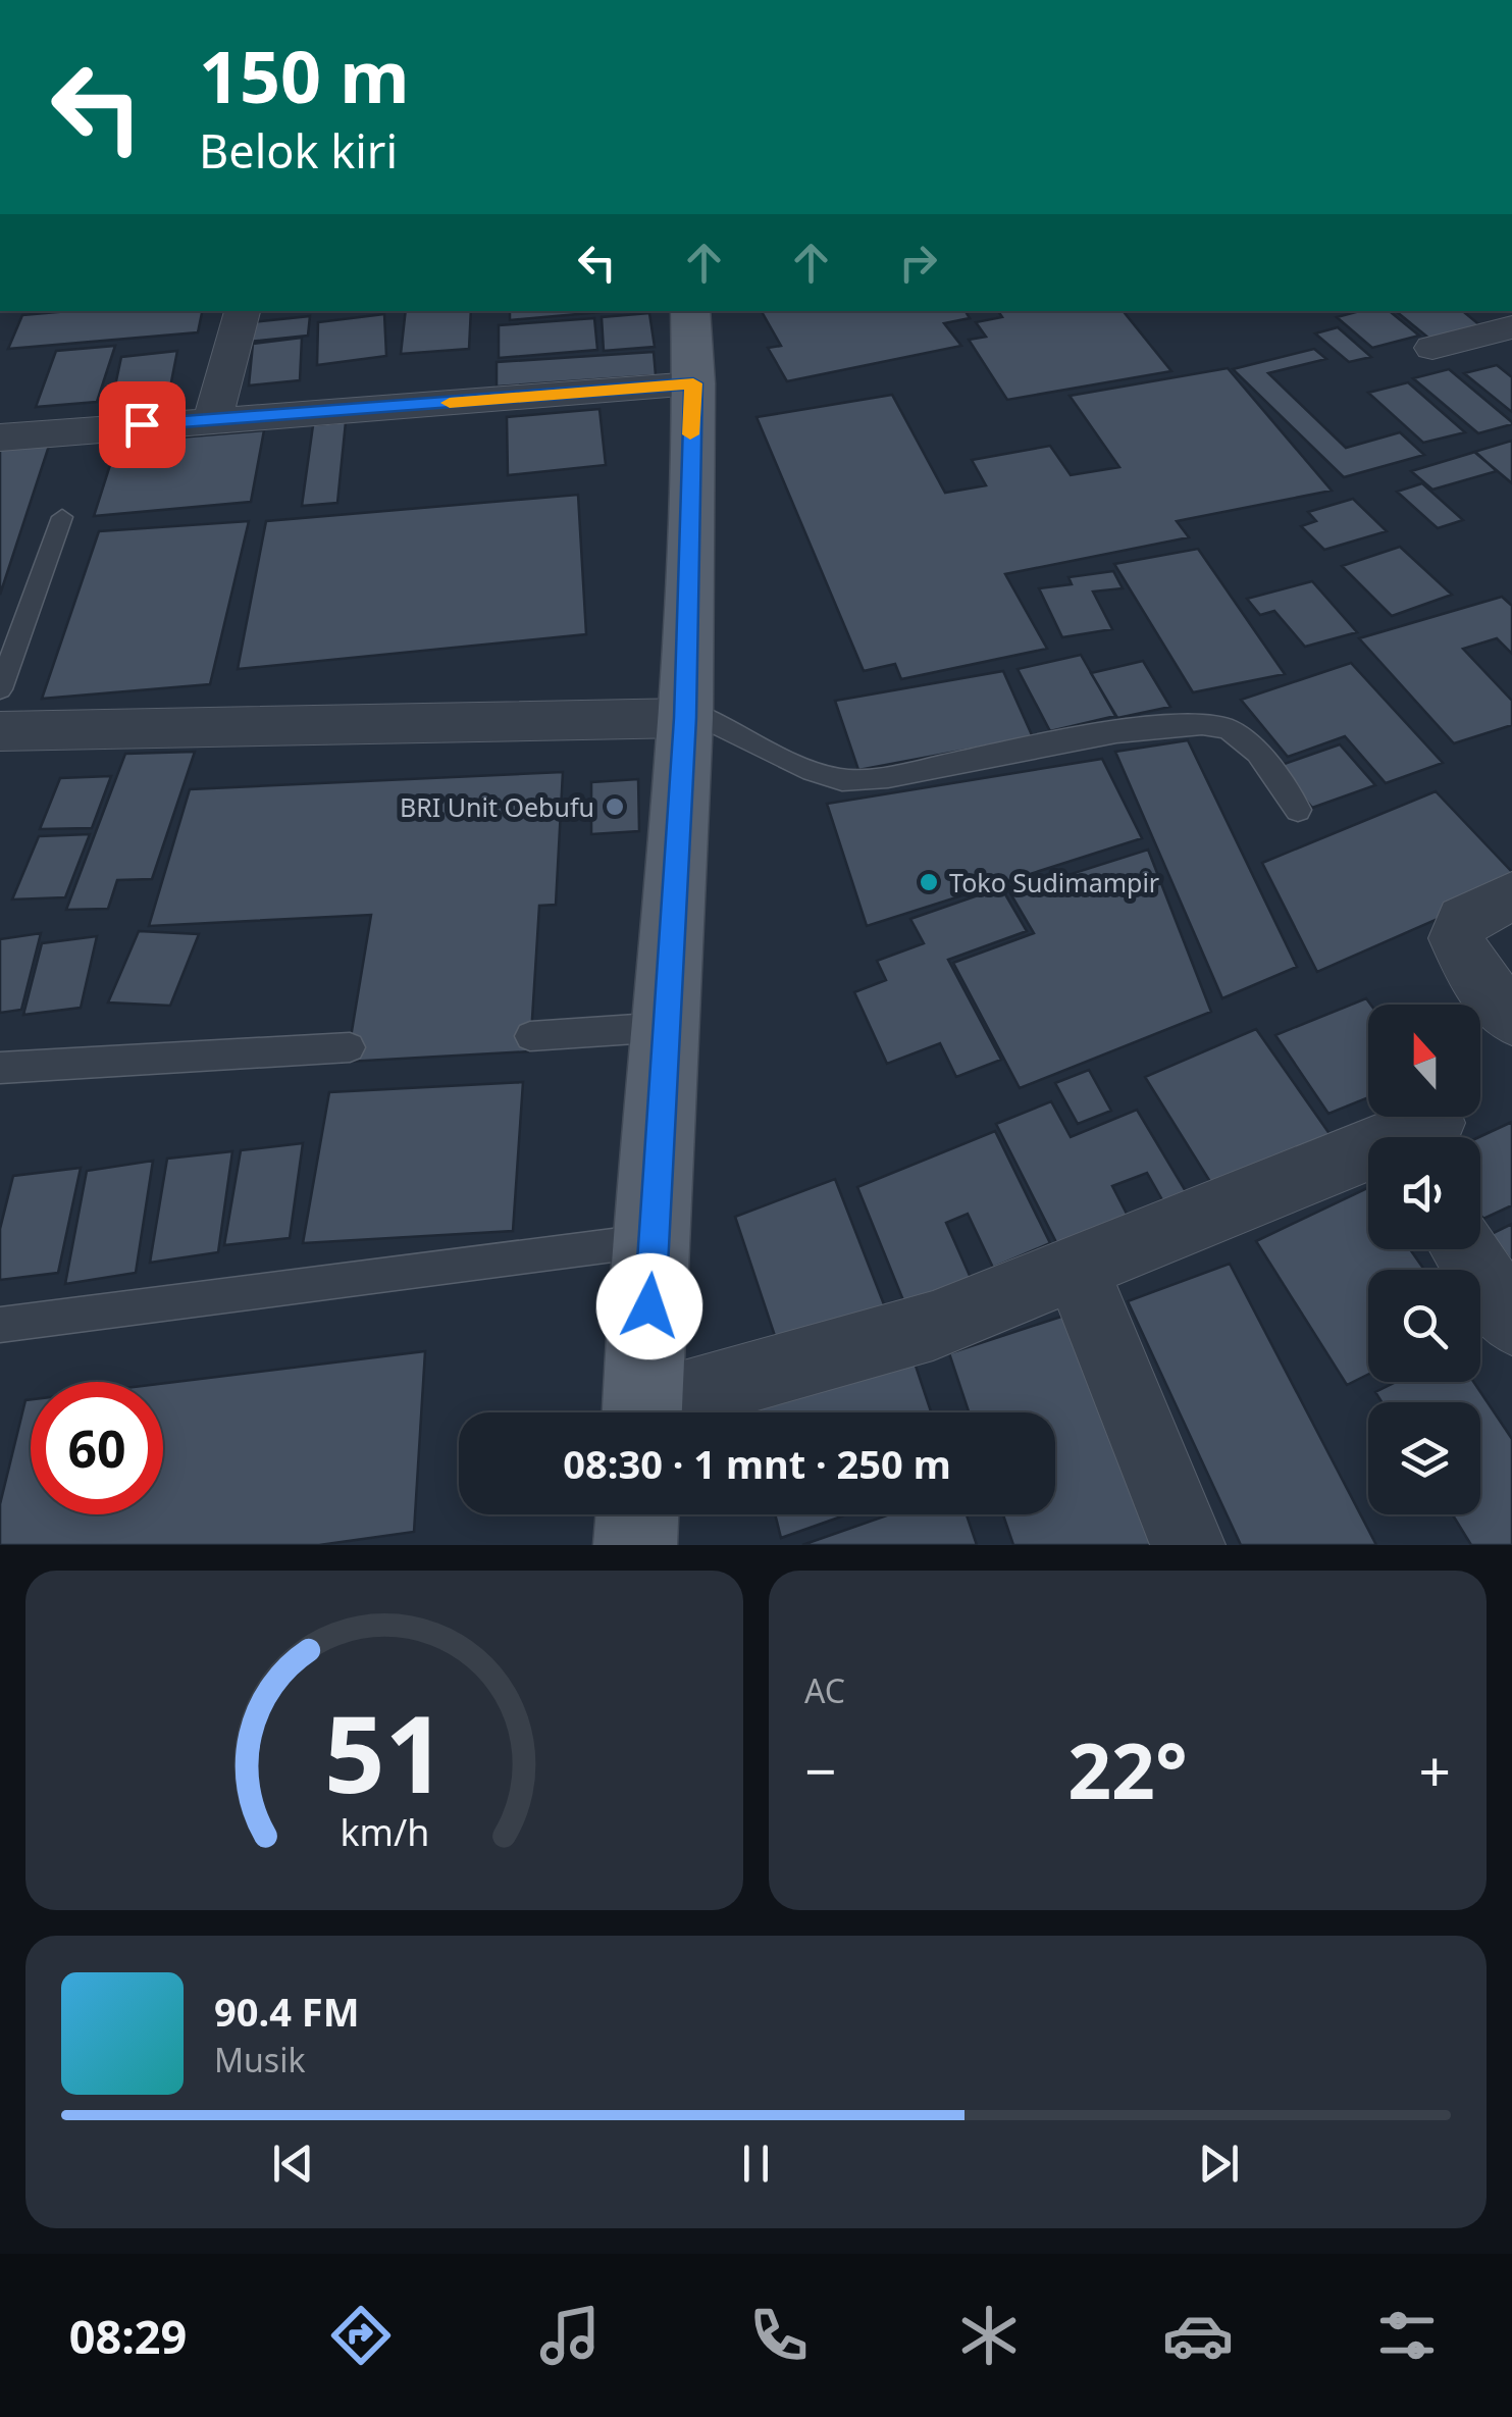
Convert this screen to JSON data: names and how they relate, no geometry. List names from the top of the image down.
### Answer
{
  "places": ["BRI Unit Oebufu", "Toko Sudimampir"],
  "north": "top",
  "page": {
    "turn": ["150 m", "Belok kiri"],
    "limit": "60",
    "trip": "08:30 · 1 mnt · 250 m",
    "tile": "AC",
    "heat": ["−", "22°", "+"],
    "song": ["90.4 FM", "Musik"],
    "tabs": "08:29",
    "gauge": ["51", "km/h"]
  }
}
